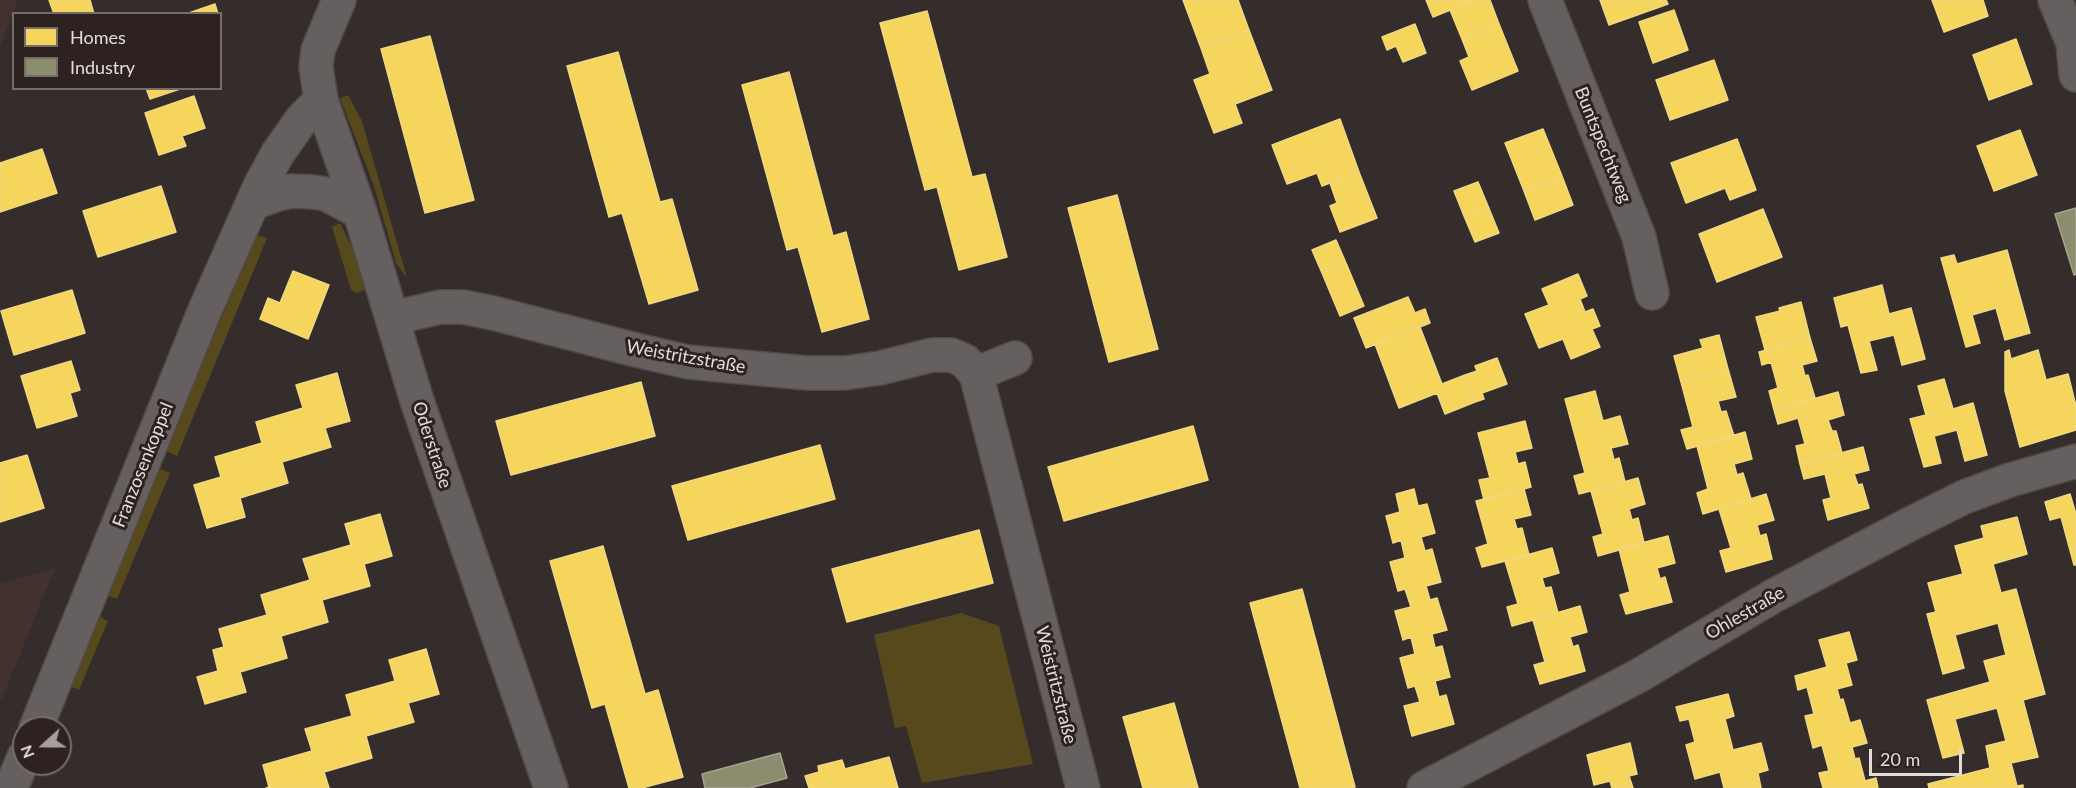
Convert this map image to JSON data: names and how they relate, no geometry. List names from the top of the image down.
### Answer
{
  "streets": {
    "street": [
      "Buntspechtweg",
      "Weistritzstraße",
      "Oderstraße",
      "Franzosenkoppel",
      "Ohlestraße"
    ]
  },
  "crossings": [
    ["Weistritzstraße", "Oderstraße"],
    ["Oderstraße", "Franzosenkoppel"]
  ],
  "legend": ["Homes", "Industry"],
  "scale_bar": "20 m",
  "north": "left"
}
